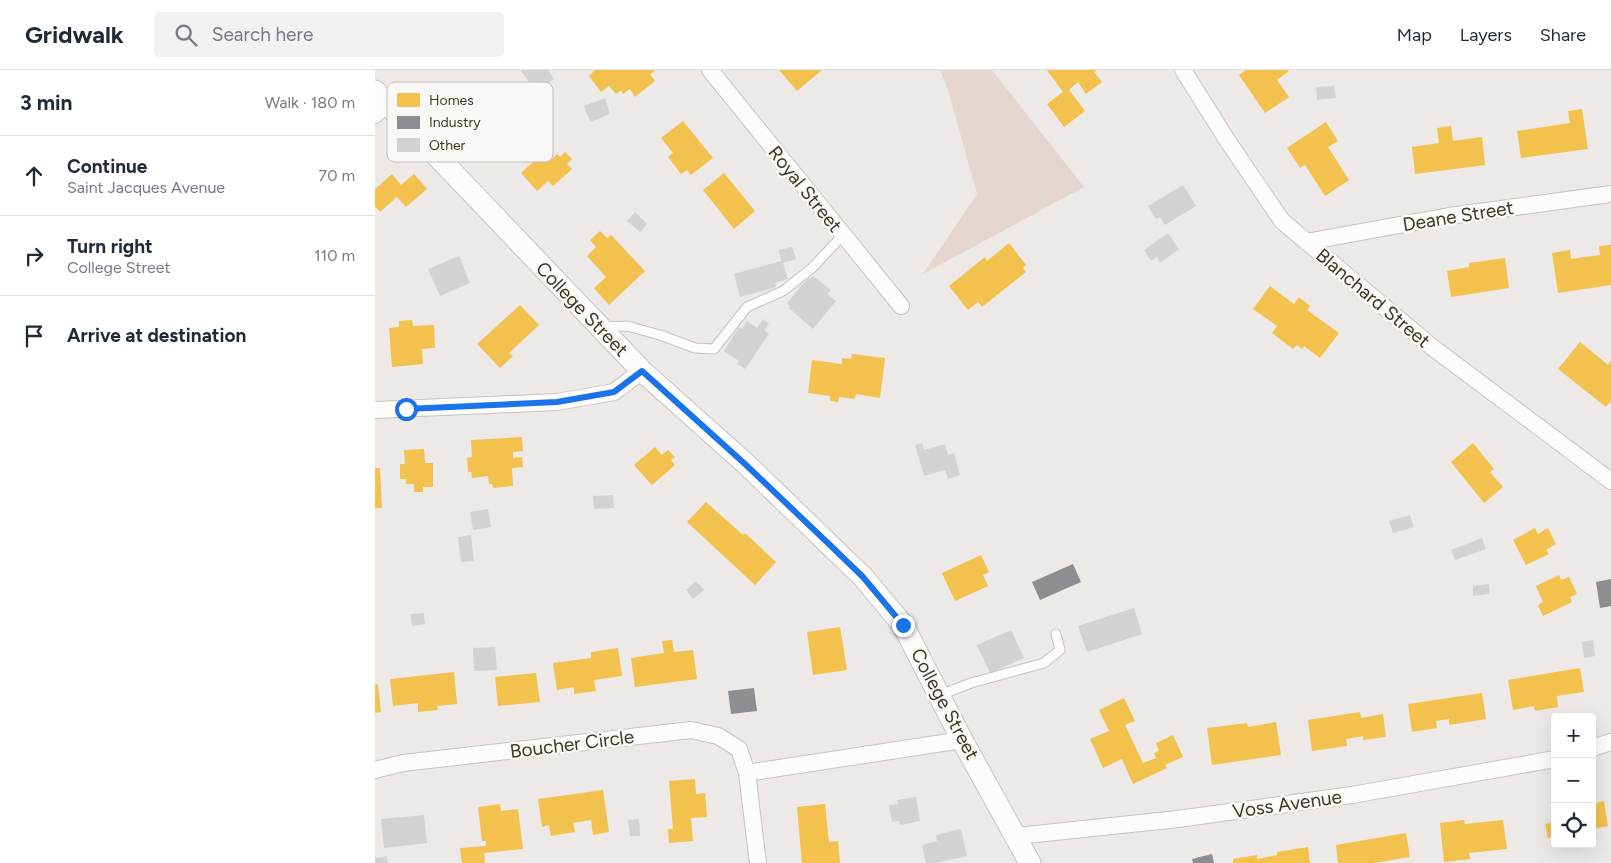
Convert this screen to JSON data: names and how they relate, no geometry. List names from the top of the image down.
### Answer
{
  "streets": {
    "street": [
      "Royal Street",
      "Deane Street",
      "Blanchard Street",
      "College Street",
      "Boucher Circle",
      "Voss Avenue"
    ]
  },
  "crossings": [
    ["Deane Street", "Blanchard Street"],
    ["College Street", "Voss Avenue"]
  ],
  "legend": ["Homes", "Industry", "Other"],
  "page": {
    "header": "Gridwalk",
    "search": "Search here",
    "nav": ["Map", "Layers", "Share"],
    "heading": ["3 min", "Walk · 180 m"],
    "list": [
      ["Continue", "Saint Jacques Avenue", "70 m"],
      ["Turn right", "College Street", "110 m"],
      "Arrive at destination"
    ],
    "map_buttons": ["+", "−"]
  }
}
